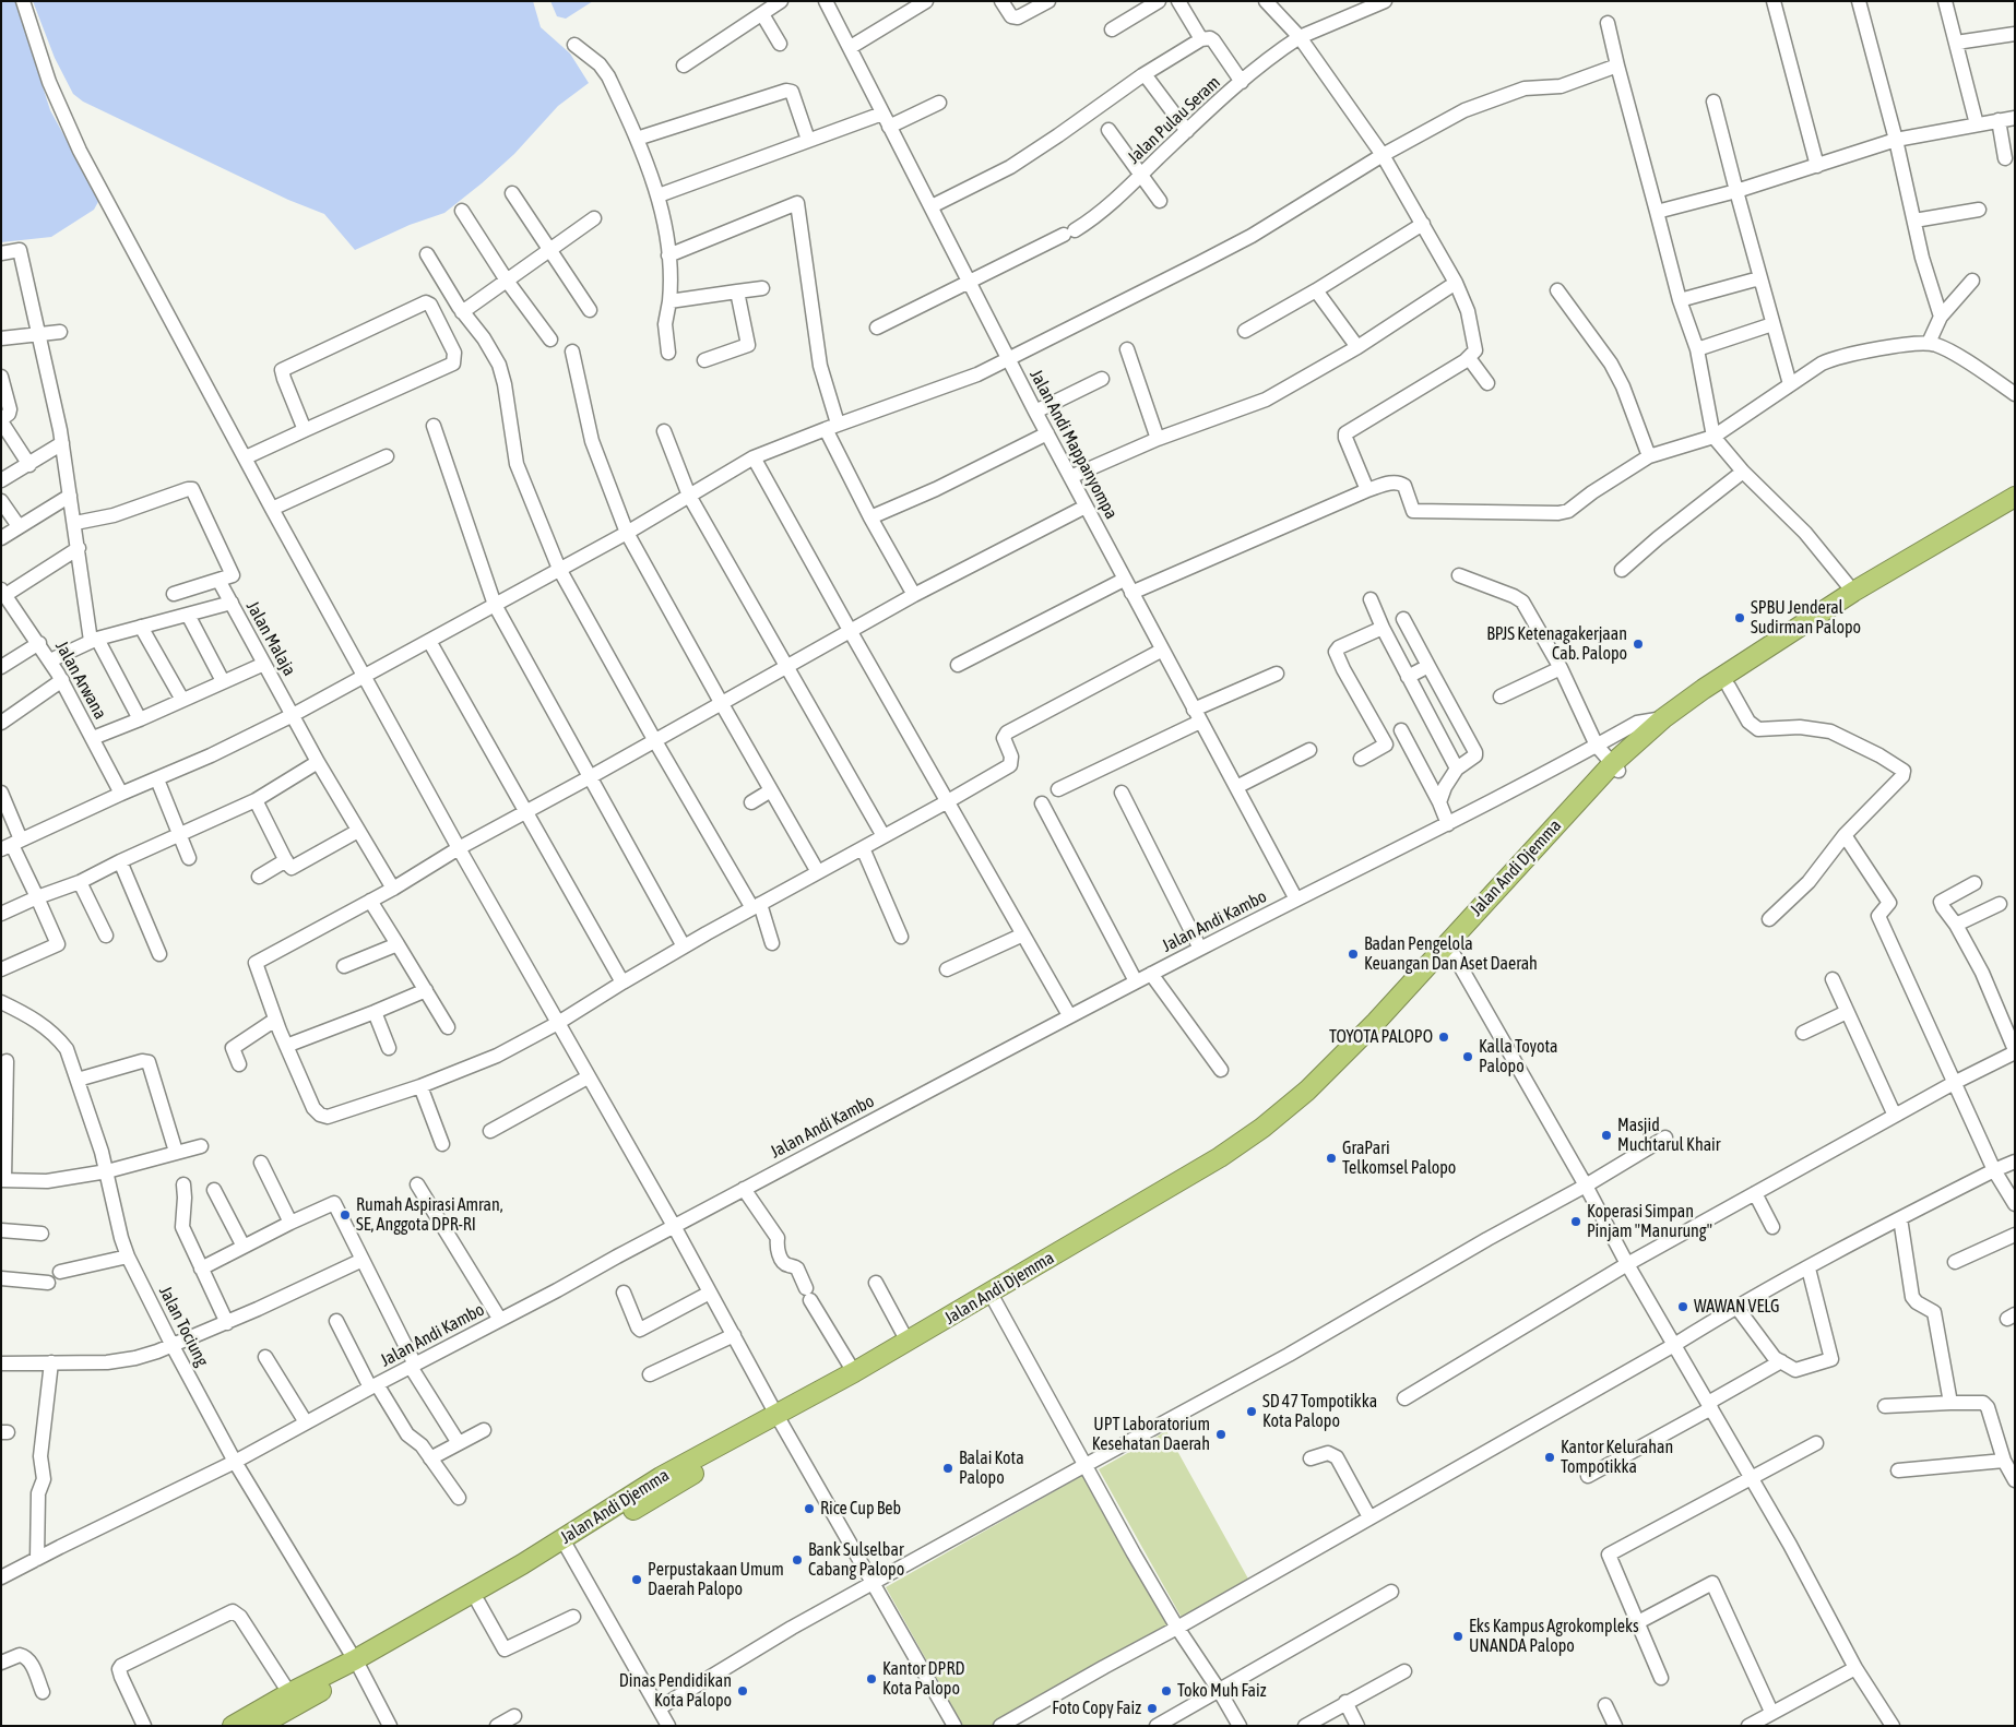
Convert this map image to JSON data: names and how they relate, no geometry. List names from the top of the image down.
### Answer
{
  "streets": {
    "highway": ["Jalan Andi Djemma"],
    "street": [
      "Jalan Pulau Seram",
      "Jalan Andi Mappanyompa",
      "Jalan Malaja",
      "Jalan Arwana",
      "Jalan Andi Kambo",
      "Jalan Tociung"
    ]
  },
  "crossings": [
    ["Jalan Pulau Seram", "Jalan Andi Mappanyompa"],
    ["Jalan Andi Mappanyompa", "Jalan Andi Kambo"],
    ["Jalan Andi Djemma", "Jalan Andi Kambo"],
    ["Jalan Andi Djemma", "Jalan Tociung"],
    ["Jalan Andi Kambo", "Jalan Tociung"]
  ],
  "places": [
    "SPBU Jenderal Sudirman Palopo",
    "BPJS Ketenagakerjaan Cab. Palopo",
    "Badan Pengelola Keuangan Dan Aset Daerah",
    "TOYOTA PALOPO",
    "Kalla Toyota Palopo",
    "Masjid Muchtarul Khair",
    "GraPari Telkomsel Palopo",
    "Rumah Aspirasi Amran, SE, Anggota DPR-RI",
    "Koperasi Simpan Pinjam \"Manurung\"",
    "WAWAN VELG",
    "SD 47 Tompotikka Kota Palopo",
    "UPT Laboratorium Kesehatan Daerah",
    "Kantor Kelurahan Tompotikka",
    "Balai Kota Palopo",
    "Rice Cup Beb",
    "Bank Sulselbar Cabang Palopo",
    "Perpustakaan Umum Daerah Palopo",
    "Eks Kampus Agrokompleks UNANDA Palopo",
    "Kantor DPRD Kota Palopo",
    "Dinas Pendidikan Kota Palopo",
    "Toko Muh Faiz",
    "Foto Copy Faiz"
  ]
}
